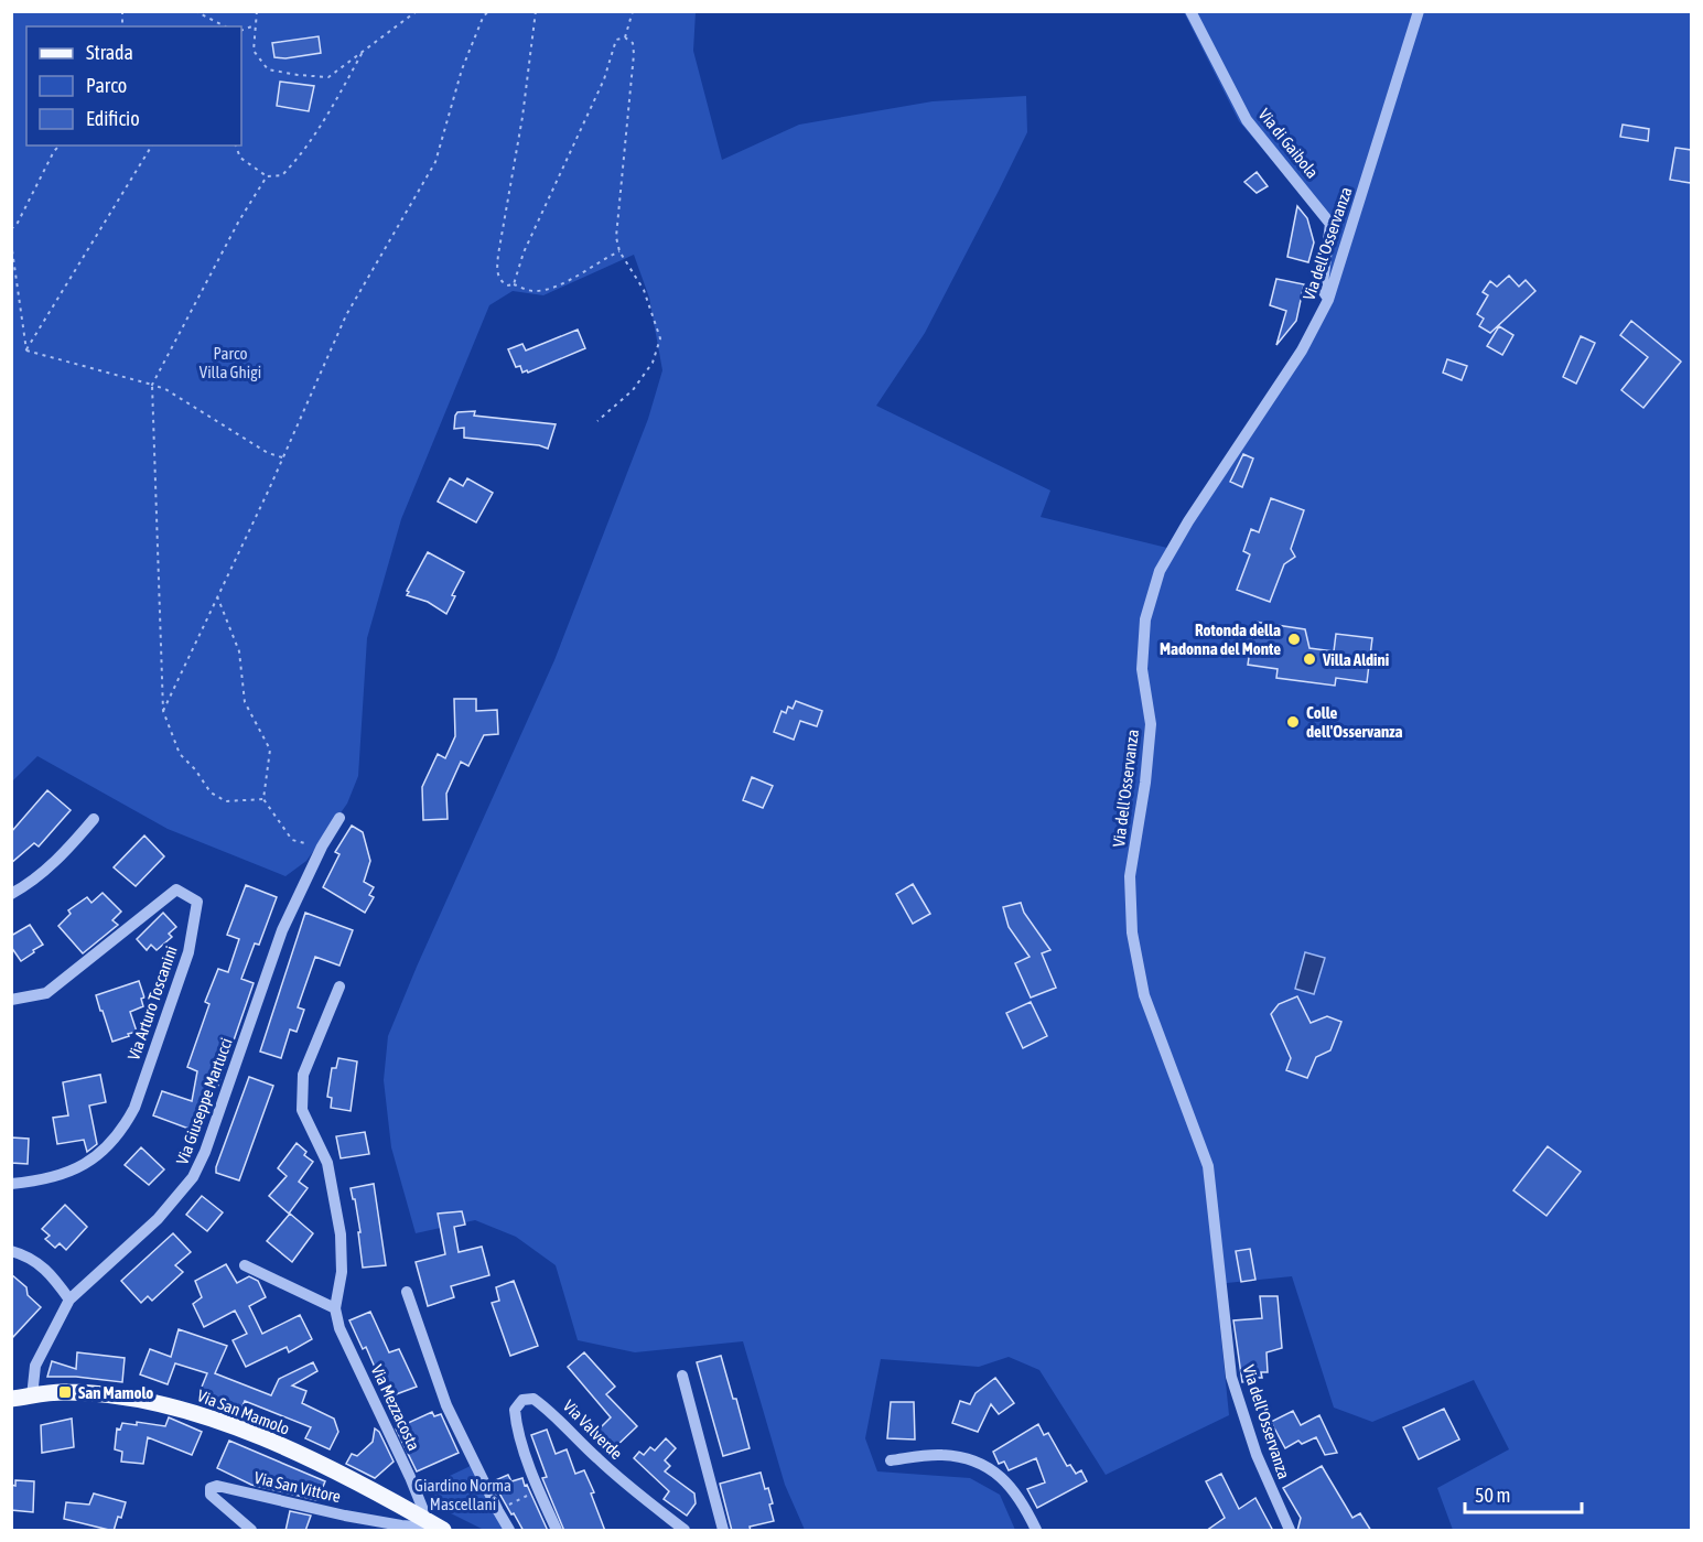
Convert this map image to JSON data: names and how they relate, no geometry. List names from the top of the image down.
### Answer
{
  "streets": {
    "main road": ["Via San Mamolo"],
    "street": [
      "Via di Gaibola",
      "Via dell'Osservanza",
      "Via Arturo Toscanini",
      "Via Giuseppe Martucci",
      "Via Mezzacosta",
      "Via Valverde",
      "Via San Vittore"
    ]
  },
  "crossings": [
    ["Via di Gaibola", "Via dell'Osservanza"],
    ["Via Giuseppe Martucci", "Via San Mamolo"],
    ["Via Mezzacosta", "Via San Mamolo"],
    ["Via Mezzacosta", "Via San Vittore"],
    ["Via San Mamolo", "Via San Vittore"]
  ],
  "parks": ["Parco Villa Ghigi", "Giardino Norma Mascellani"],
  "places": {
    "other": ["Rotonda della Madonna del Monte", "Villa Aldini", "Colle dell'Osservanza"],
    "transit": ["San Mamolo"]
  },
  "legend": ["Strada", "Parco", "Edificio"],
  "scale_bar": "50 m"
}
